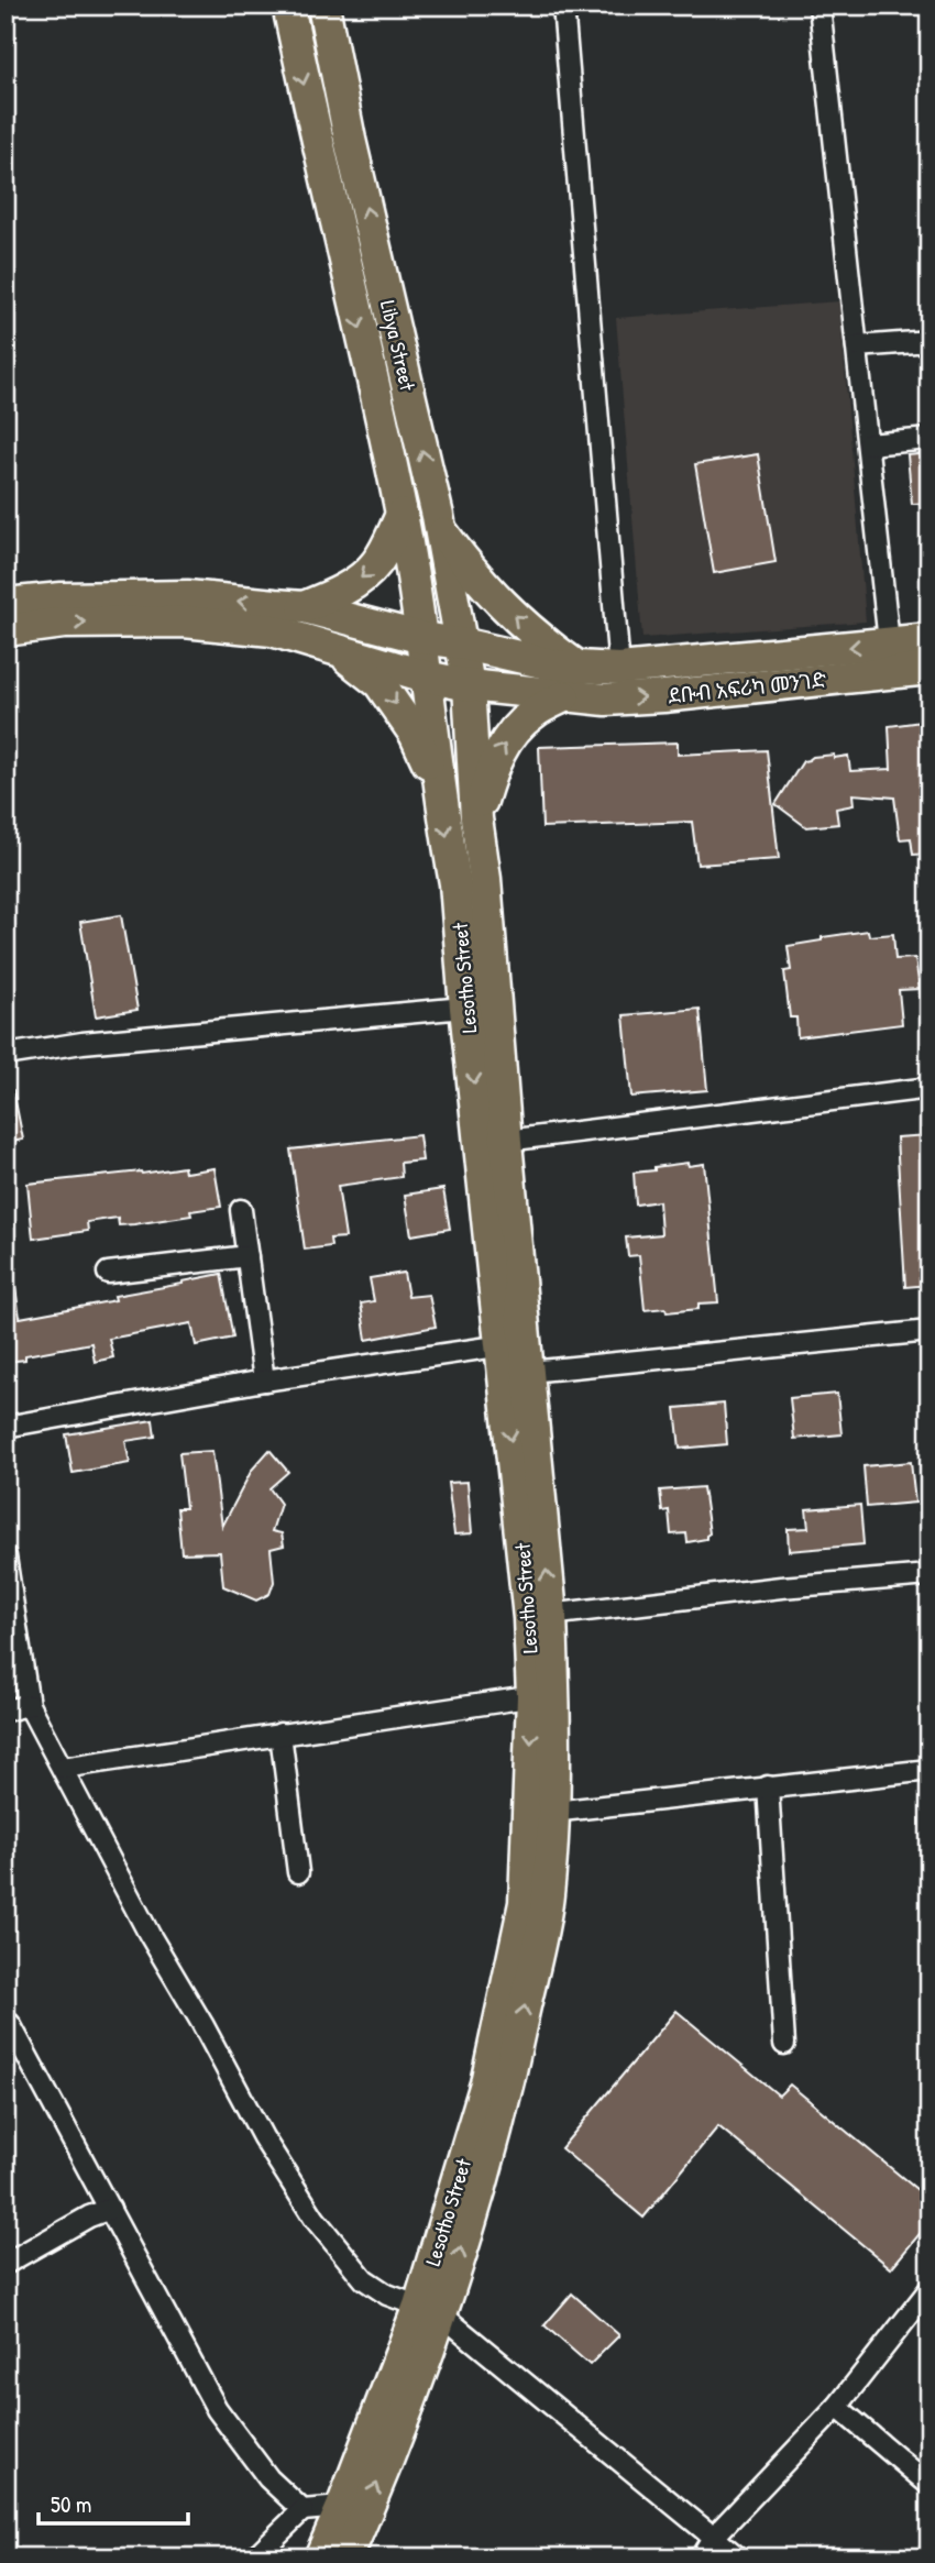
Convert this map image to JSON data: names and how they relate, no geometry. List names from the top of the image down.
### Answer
{
  "streets": {
    "main road": ["Libya Street", "ደቡብ አፍሪካ መንገድ", "Lesotho Street"]
  },
  "crossings": [
    ["Libya Street", "ደቡብ አፍሪካ መንገድ"],
    ["Libya Street", "Lesotho Street"],
    ["ደቡብ አፍሪካ መንገድ", "Lesotho Street"]
  ],
  "scale_bar": "50 m"
}
